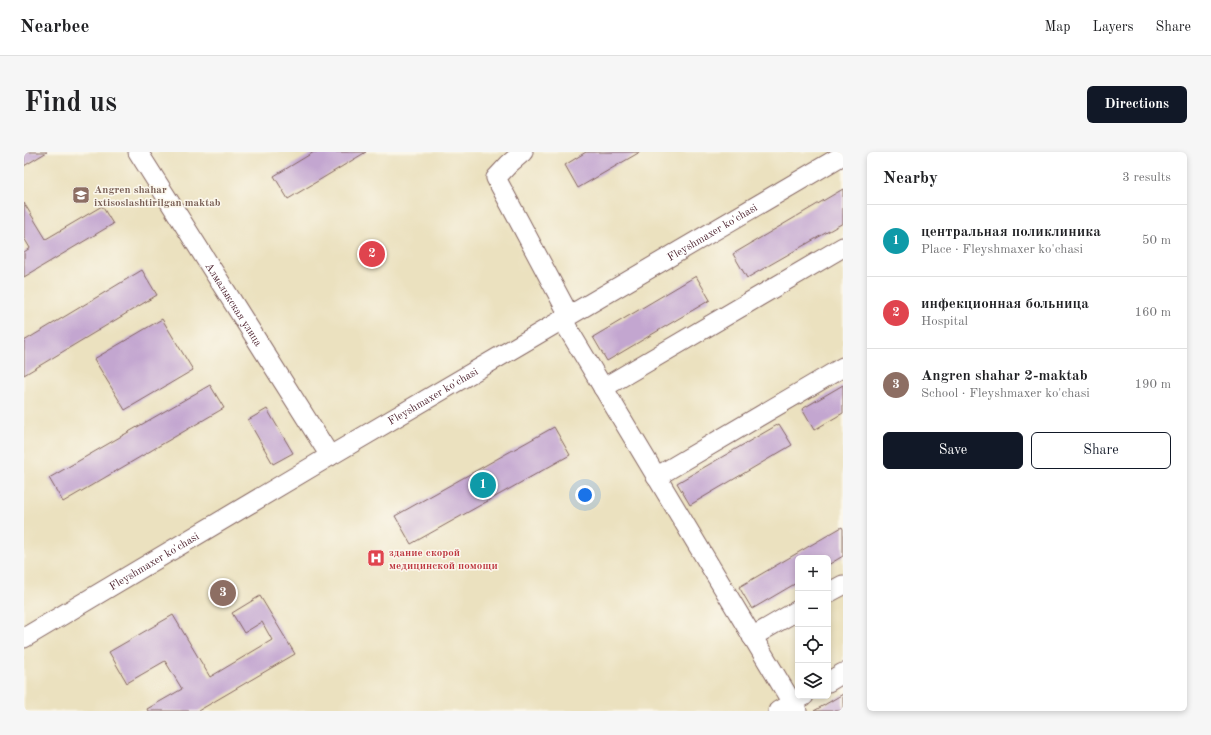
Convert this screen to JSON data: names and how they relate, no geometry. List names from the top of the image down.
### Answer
{
  "streets": {
    "street": ["Fleyshmaxer ko'chasi", "Алмалыкская улица"]
  },
  "crossings": [
    ["Fleyshmaxer ko'chasi", "Алмалыкская улица"]
  ],
  "places": {
    "school or university": ["Angren shahar ixtisoslashtirilgan maktab"],
    "hospital": ["здание скорой медицинской помощи"]
  },
  "page": {
    "header": "Nearbee",
    "nav": ["Map", "Layers", "Share"],
    "buttons": [
      "Directions",
      ["Save", "Share"]
    ],
    "title": "Find us",
    "heading": ["Nearby", "3 results"],
    "list": [
      {
        "mark": "1",
        "name": "центральная поликлиника",
        "note": "Place · Fleyshmaxer ko'chasi",
        "value": "50 m"
      },
      {
        "mark": "2",
        "name": "инфекционная больница",
        "note": "Hospital",
        "value": "160 m"
      },
      {
        "mark": "3",
        "name": "Angren shahar 2-maktab",
        "note": "School · Fleyshmaxer ko'chasi",
        "value": "190 m"
      }
    ],
    "pins": ["2", "1", "3"],
    "map_buttons": ["+", "−"]
  }
}
